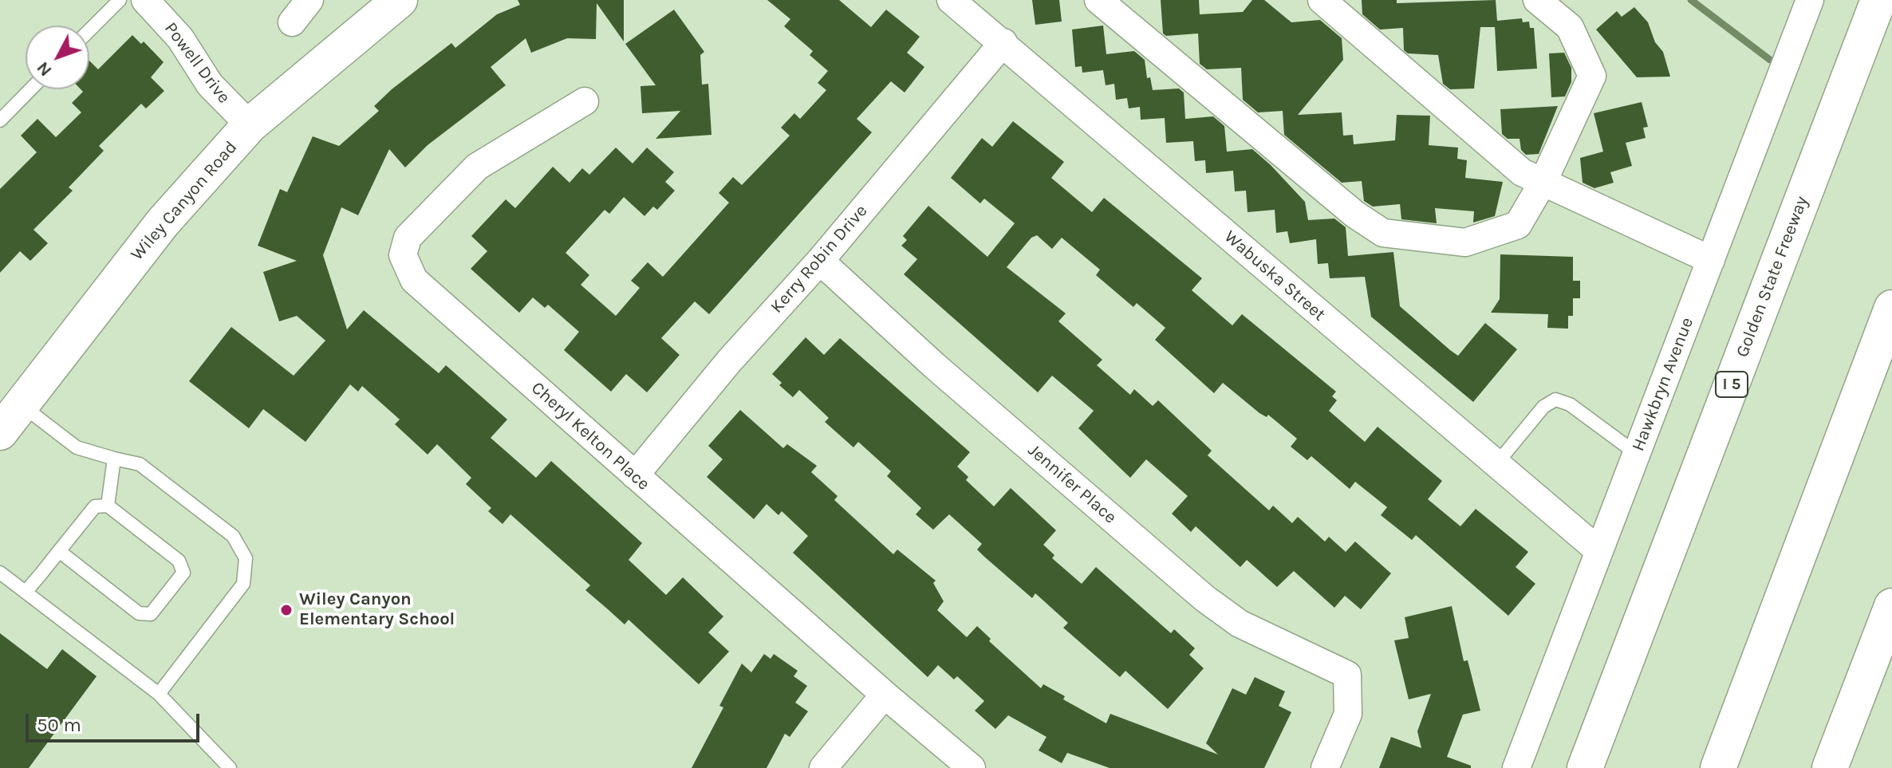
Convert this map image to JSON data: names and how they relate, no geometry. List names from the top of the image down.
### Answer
{
  "streets": {
    "main road": ["Wiley Canyon Road", "Golden State Freeway", "I 5"],
    "street": [
      "Powell Drive",
      "Kerry Robin Drive",
      "Wabuska Street",
      "Hawkbryn Avenue",
      "Cheryl Kelton Place",
      "Jennifer Place"
    ]
  },
  "crossings": [
    ["Powell Drive", "Wiley Canyon Road"],
    ["Kerry Robin Drive", "Wabuska Street"],
    ["Kerry Robin Drive", "Cheryl Kelton Place"],
    ["Kerry Robin Drive", "Jennifer Place"],
    ["Wabuska Street", "Hawkbryn Avenue"]
  ],
  "places": ["Wiley Canyon Elementary School"],
  "scale_bar": "50 m",
  "north": "bottom left"
}
